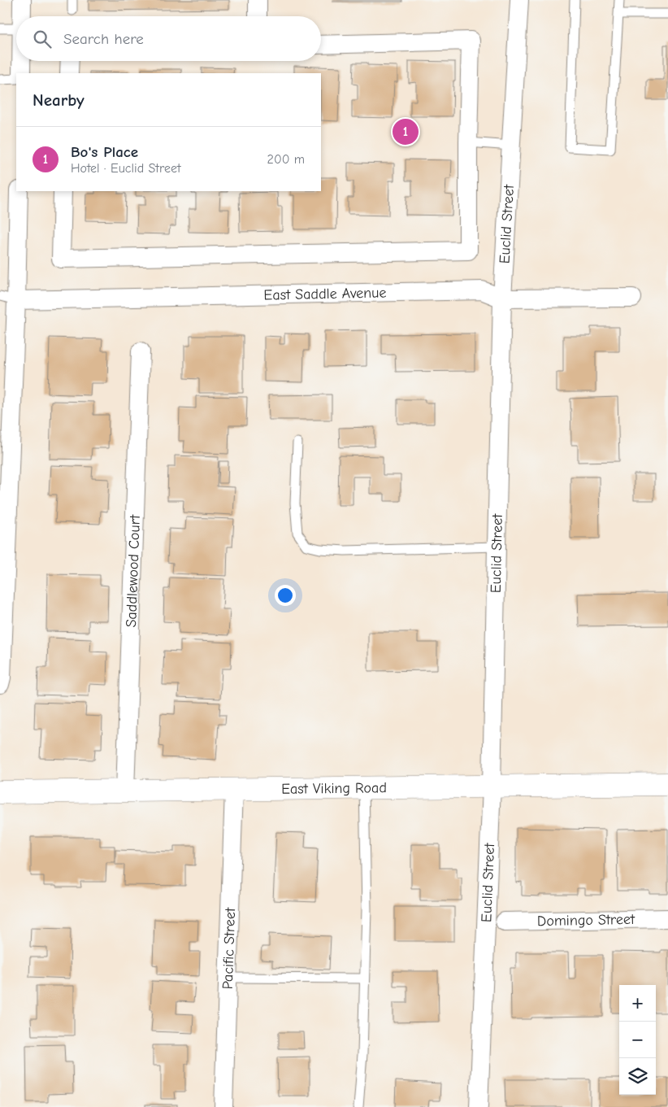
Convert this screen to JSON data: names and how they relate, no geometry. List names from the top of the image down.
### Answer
{
  "streets": {
    "street": [
      "Euclid Street",
      "East Saddle Avenue",
      "Saddlewood Court",
      "East Viking Road",
      "Domingo Street",
      "Pacific Street"
    ]
  },
  "crossings": [
    ["Euclid Street", "East Saddle Avenue"],
    ["Euclid Street", "East Viking Road"],
    ["Saddlewood Court", "East Viking Road"],
    ["East Viking Road", "Pacific Street"]
  ],
  "page": {
    "search": "Search here",
    "heading": "Nearby",
    "pins": "1",
    "list": [
      {
        "mark": "1",
        "name": "Bo's Place",
        "note": "Hotel · Euclid Street",
        "value": "200 m"
      }
    ],
    "map_buttons": ["+", "−"]
  }
}
